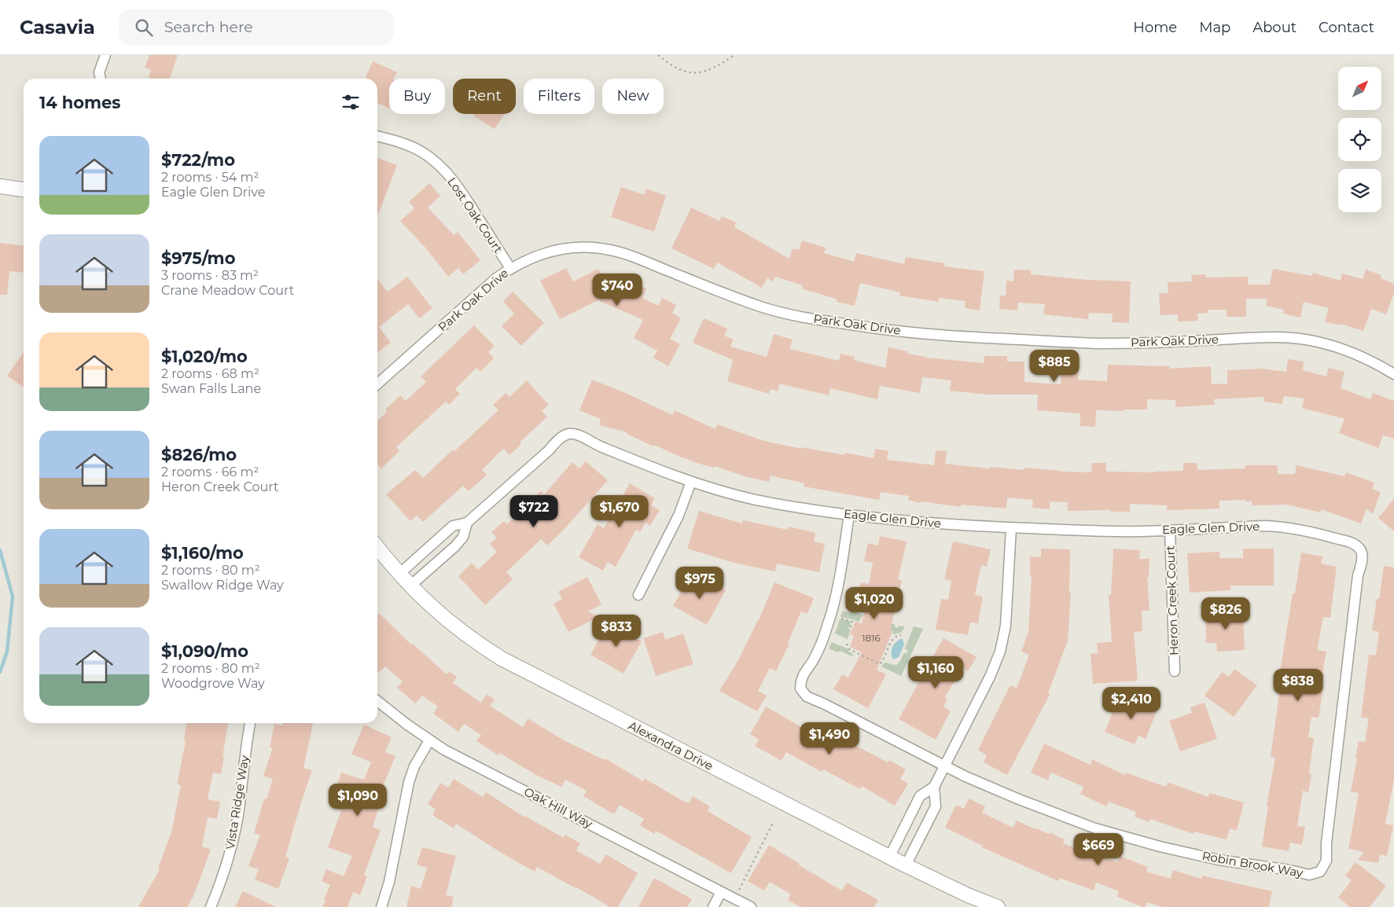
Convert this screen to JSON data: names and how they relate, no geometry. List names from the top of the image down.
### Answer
{
  "streets": {
    "street": [
      "Lost Oak Court",
      "Park Oak Drive",
      "Eagle Glen Drive",
      "Heron Creek Court",
      "Alexandra Drive",
      "Vista Ridge Way",
      "Oak Hill Way",
      "Robin Brook Way"
    ]
  },
  "crossings": [
    ["Lost Oak Court", "Park Oak Drive"],
    ["Eagle Glen Drive", "Heron Creek Court"],
    ["Eagle Glen Drive", "Alexandra Drive"],
    ["Eagle Glen Drive", "Robin Brook Way"]
  ],
  "house_numbers": ["1816"],
  "north": "top right",
  "page": {
    "header": "Casavia",
    "search": "Search here",
    "nav": [
      "Home",
      "Map",
      "About",
      "Contact"
    ],
    "chip": [
      "Buy",
      "Rent",
      "Filters",
      "New"
    ],
    "heading": "14 homes",
    "list": [
      {
        "name": "$722/mo",
        "note": "2 rooms · 54 m² · Eagle Glen Drive"
      },
      {
        "name": "$975/mo",
        "note": "3 rooms · 83 m² · Crane Meadow Court"
      },
      {
        "name": "$1,020/mo",
        "note": "2 rooms · 68 m² · Swan Falls Lane"
      },
      {
        "name": "$826/mo",
        "note": "2 rooms · 66 m² · Heron Creek Court"
      },
      {
        "name": "$1,160/mo",
        "note": "2 rooms · 80 m² · Swallow Ridge Way"
      },
      {
        "name": "$1,090/mo",
        "note": "2 rooms · 80 m² · Woodgrove Way"
      }
    ],
    "price": [
      "$740",
      "$885",
      "$722",
      "$1,670",
      "$975",
      "$1,020",
      "$826",
      "$833",
      "$1,160",
      "$838",
      "$2,410",
      "$1,490",
      "$1,090",
      "$669"
    ]
  }
}
